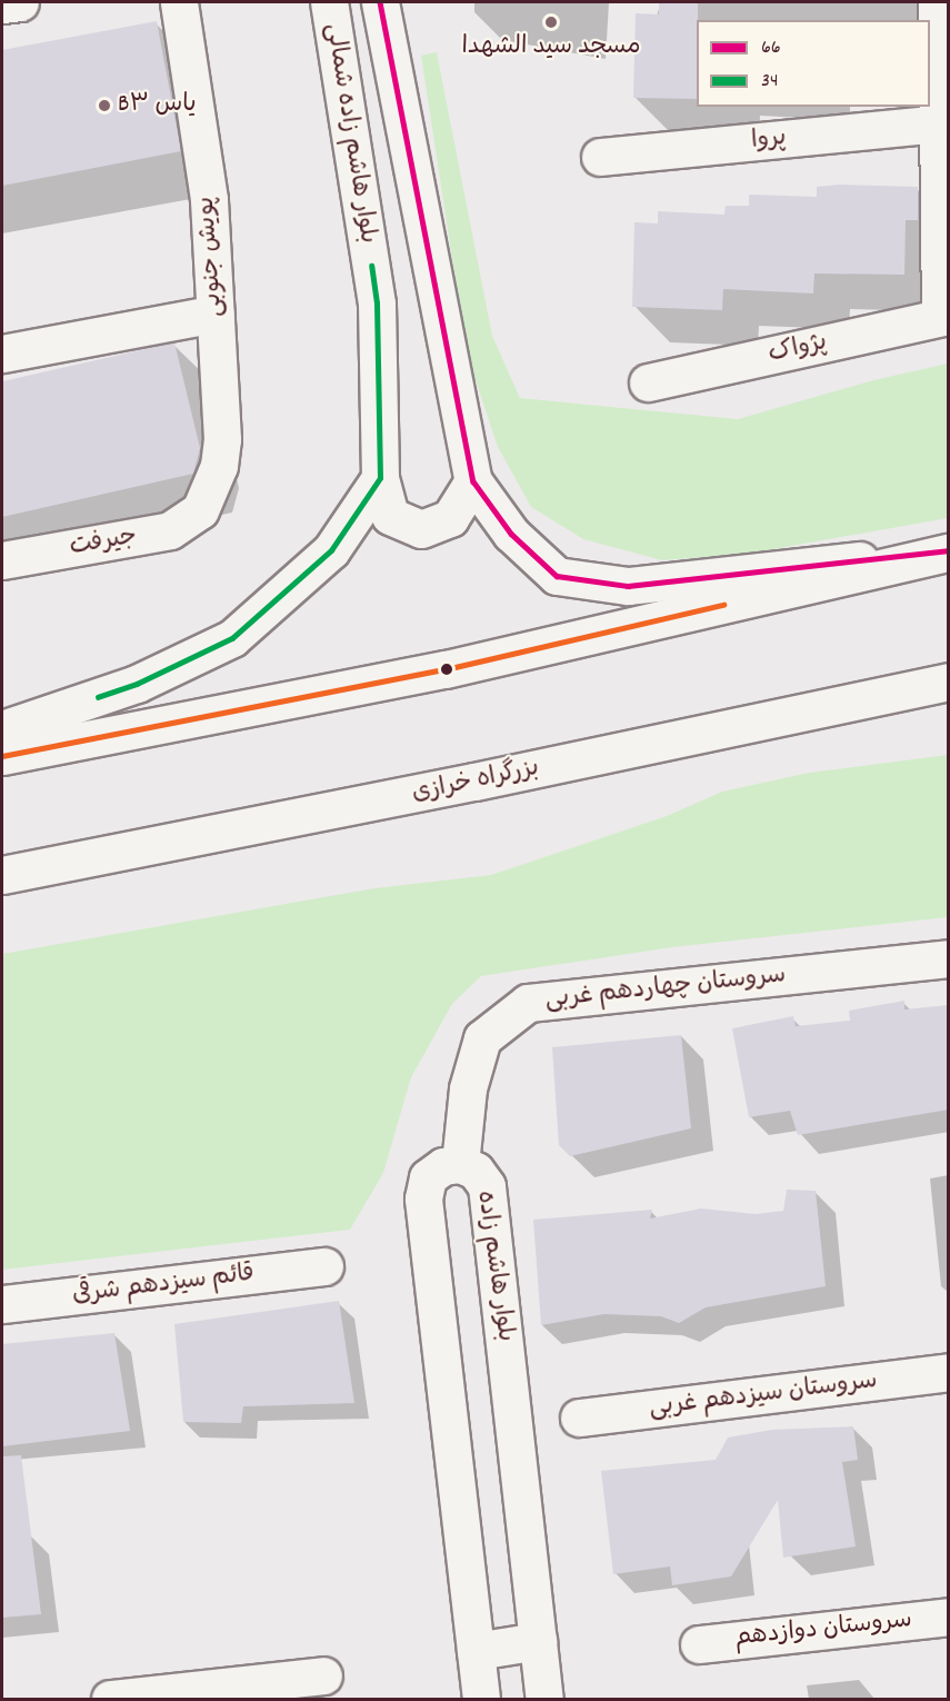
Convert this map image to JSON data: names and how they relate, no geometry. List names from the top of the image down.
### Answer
{
  "streets": {
    "main road": [
      "بلوار هاشم زاده شمالی",
      "پروا",
      "پویش جنوبی",
      "پژواک",
      "جيرفت",
      "بزرگراه خرازی",
      "سروستان چهاردهم غربی",
      "بلوار هاشم زاده",
      "قائم سیزدهم شرقی",
      "سروستان سیزدهم غربی",
      "سروستان دوازدهم"
    ]
  },
  "crossings": [
    ["پویش جنوبی", "جيرفت"],
    ["سروستان چهاردهم غربی", "بلوار هاشم زاده"]
  ],
  "places": ["مسجد سید الشهدا", "B۳ یاس"],
  "lines": ["transit line 66", "transit line 34"],
  "legend": ["66", "34"]
}
